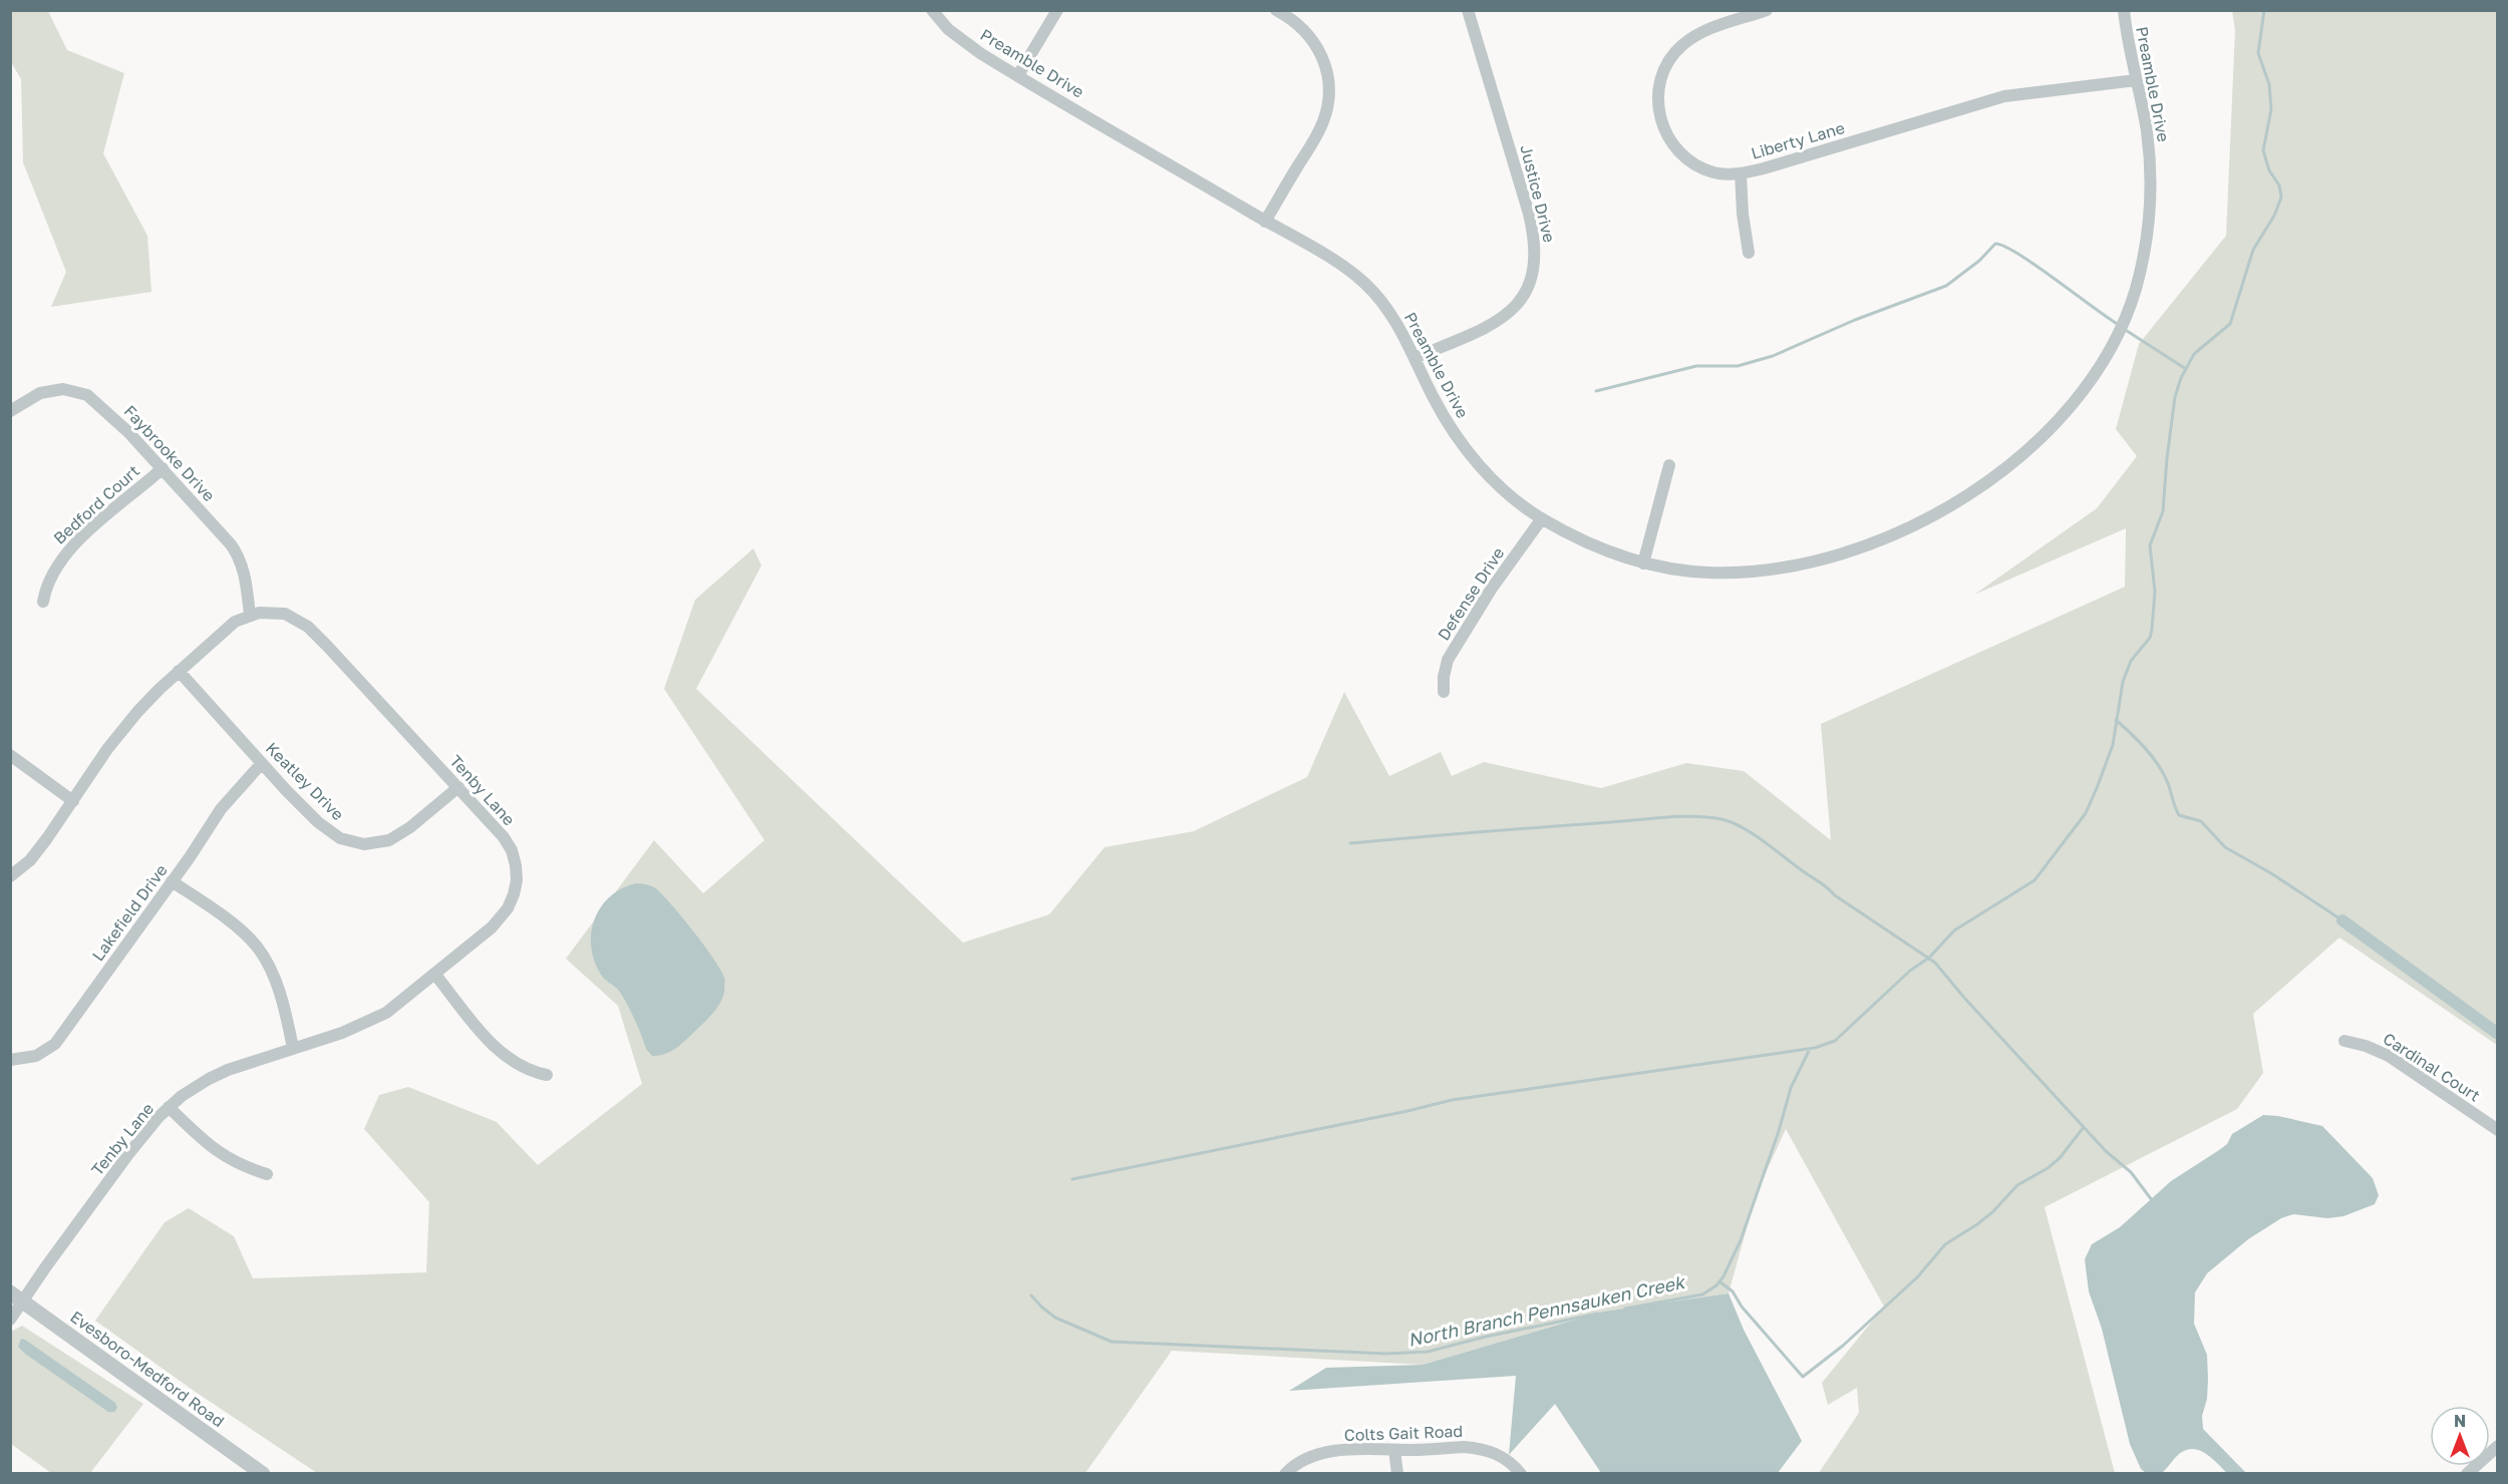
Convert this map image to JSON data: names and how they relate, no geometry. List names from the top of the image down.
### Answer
{
  "streets": {
    "street": [
      "Preamble Drive",
      "Liberty Lane",
      "Justice Drive",
      "Faybrooke Drive",
      "Bedford Court",
      "Defense Drive",
      "Keatley Drive",
      "Tenby Lane",
      "Lakefield Drive",
      "Cardinal Court",
      "Evesboro-Medford Road",
      "Colts Gait Road"
    ]
  },
  "crossings": [
    ["Preamble Drive", "Liberty Lane"],
    ["Preamble Drive", "Justice Drive"],
    ["Preamble Drive", "Defense Drive"],
    ["Faybrooke Drive", "Bedford Court"],
    ["Faybrooke Drive", "Tenby Lane"],
    ["Keatley Drive", "Tenby Lane"],
    ["Keatley Drive", "Lakefield Drive"],
    ["Tenby Lane", "Evesboro-Medford Road"]
  ],
  "water": ["North Branch Pennsauken Creek"],
  "north": "top"
}
